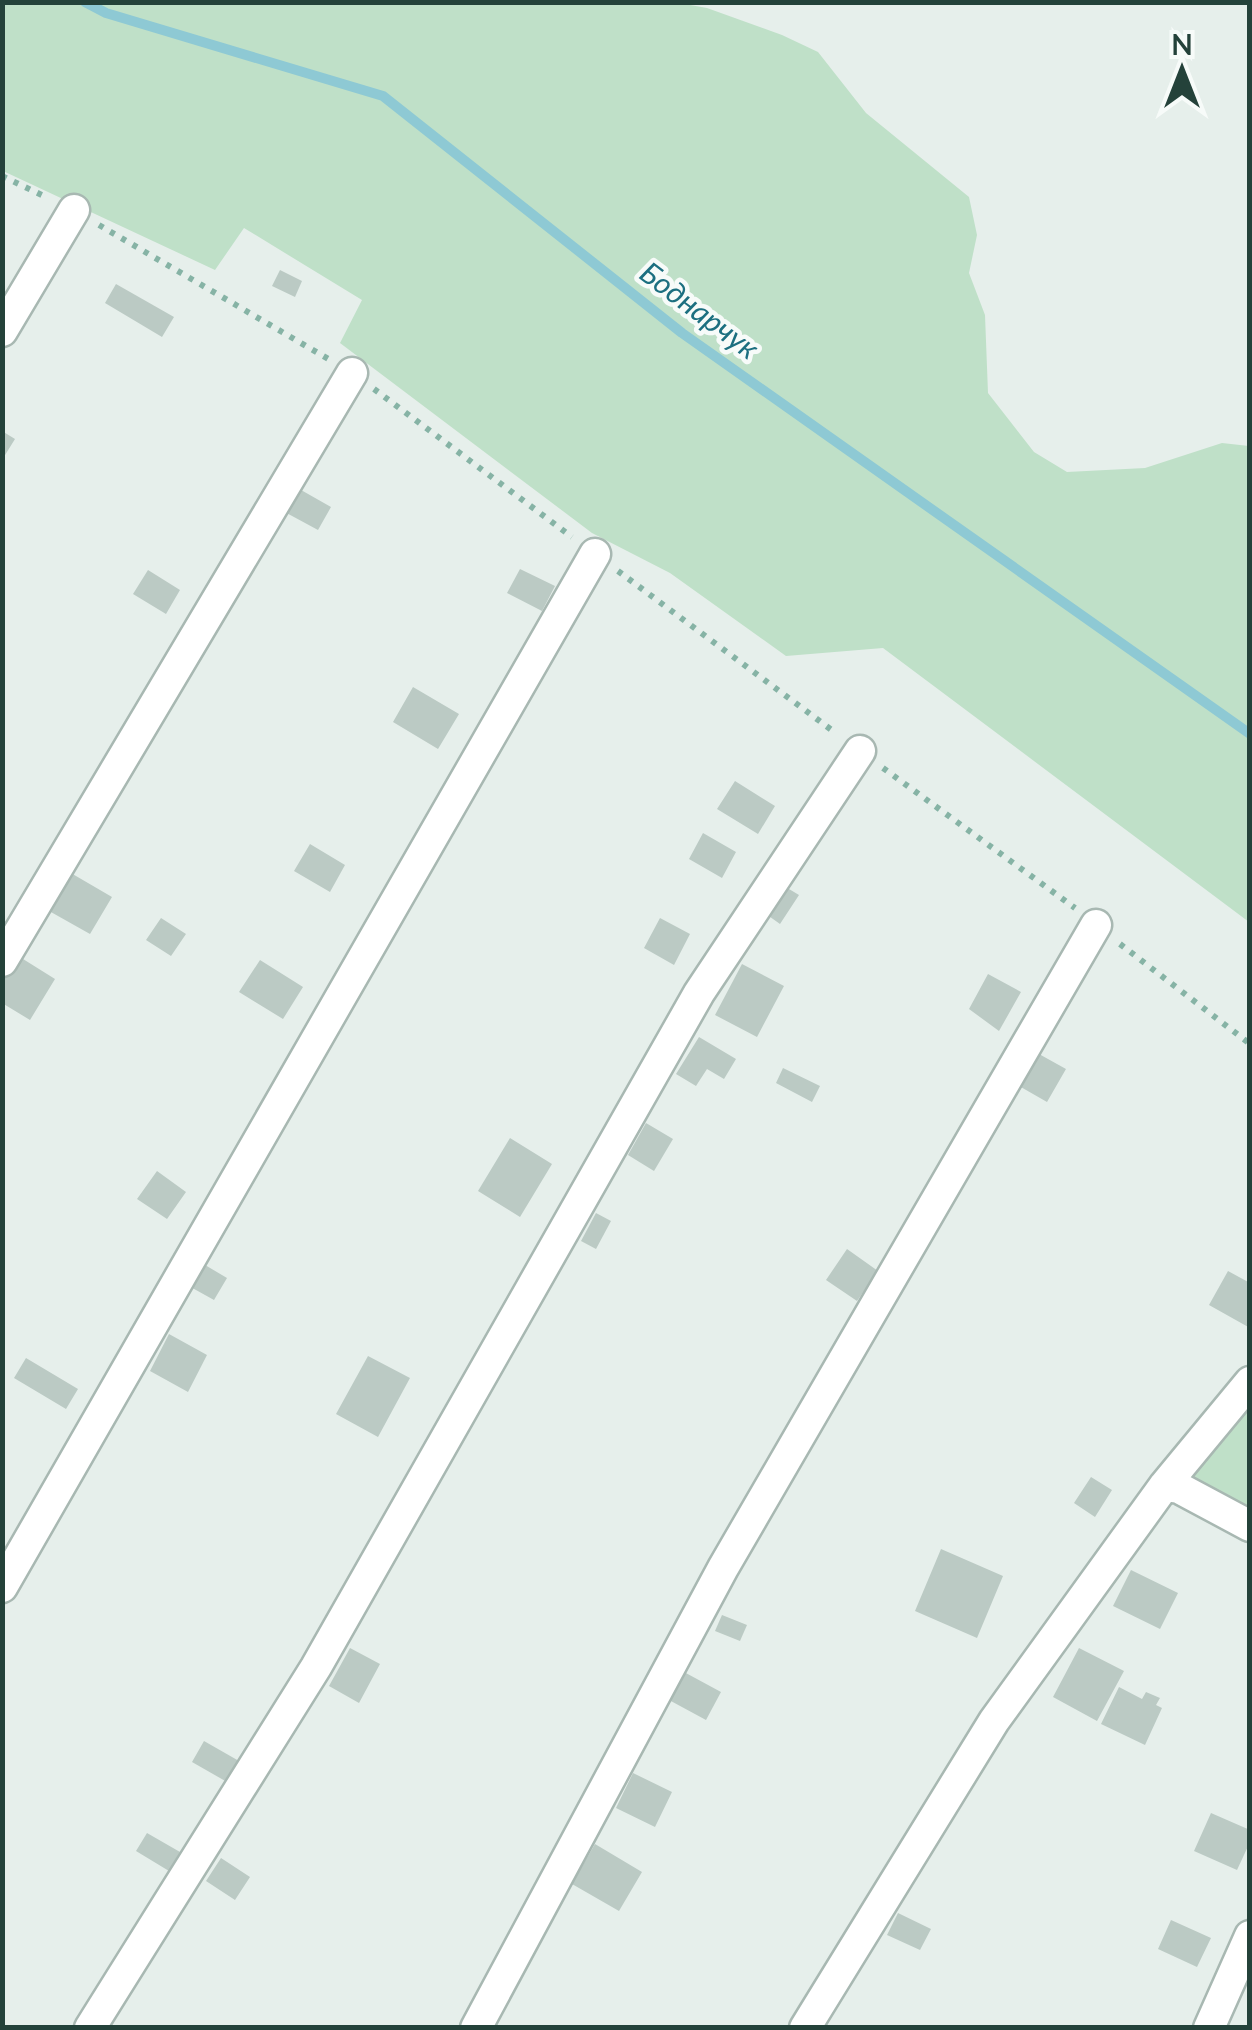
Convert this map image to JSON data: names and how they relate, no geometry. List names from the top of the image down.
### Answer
{
  "water": ["Боднарчук"],
  "north": "top"
}
